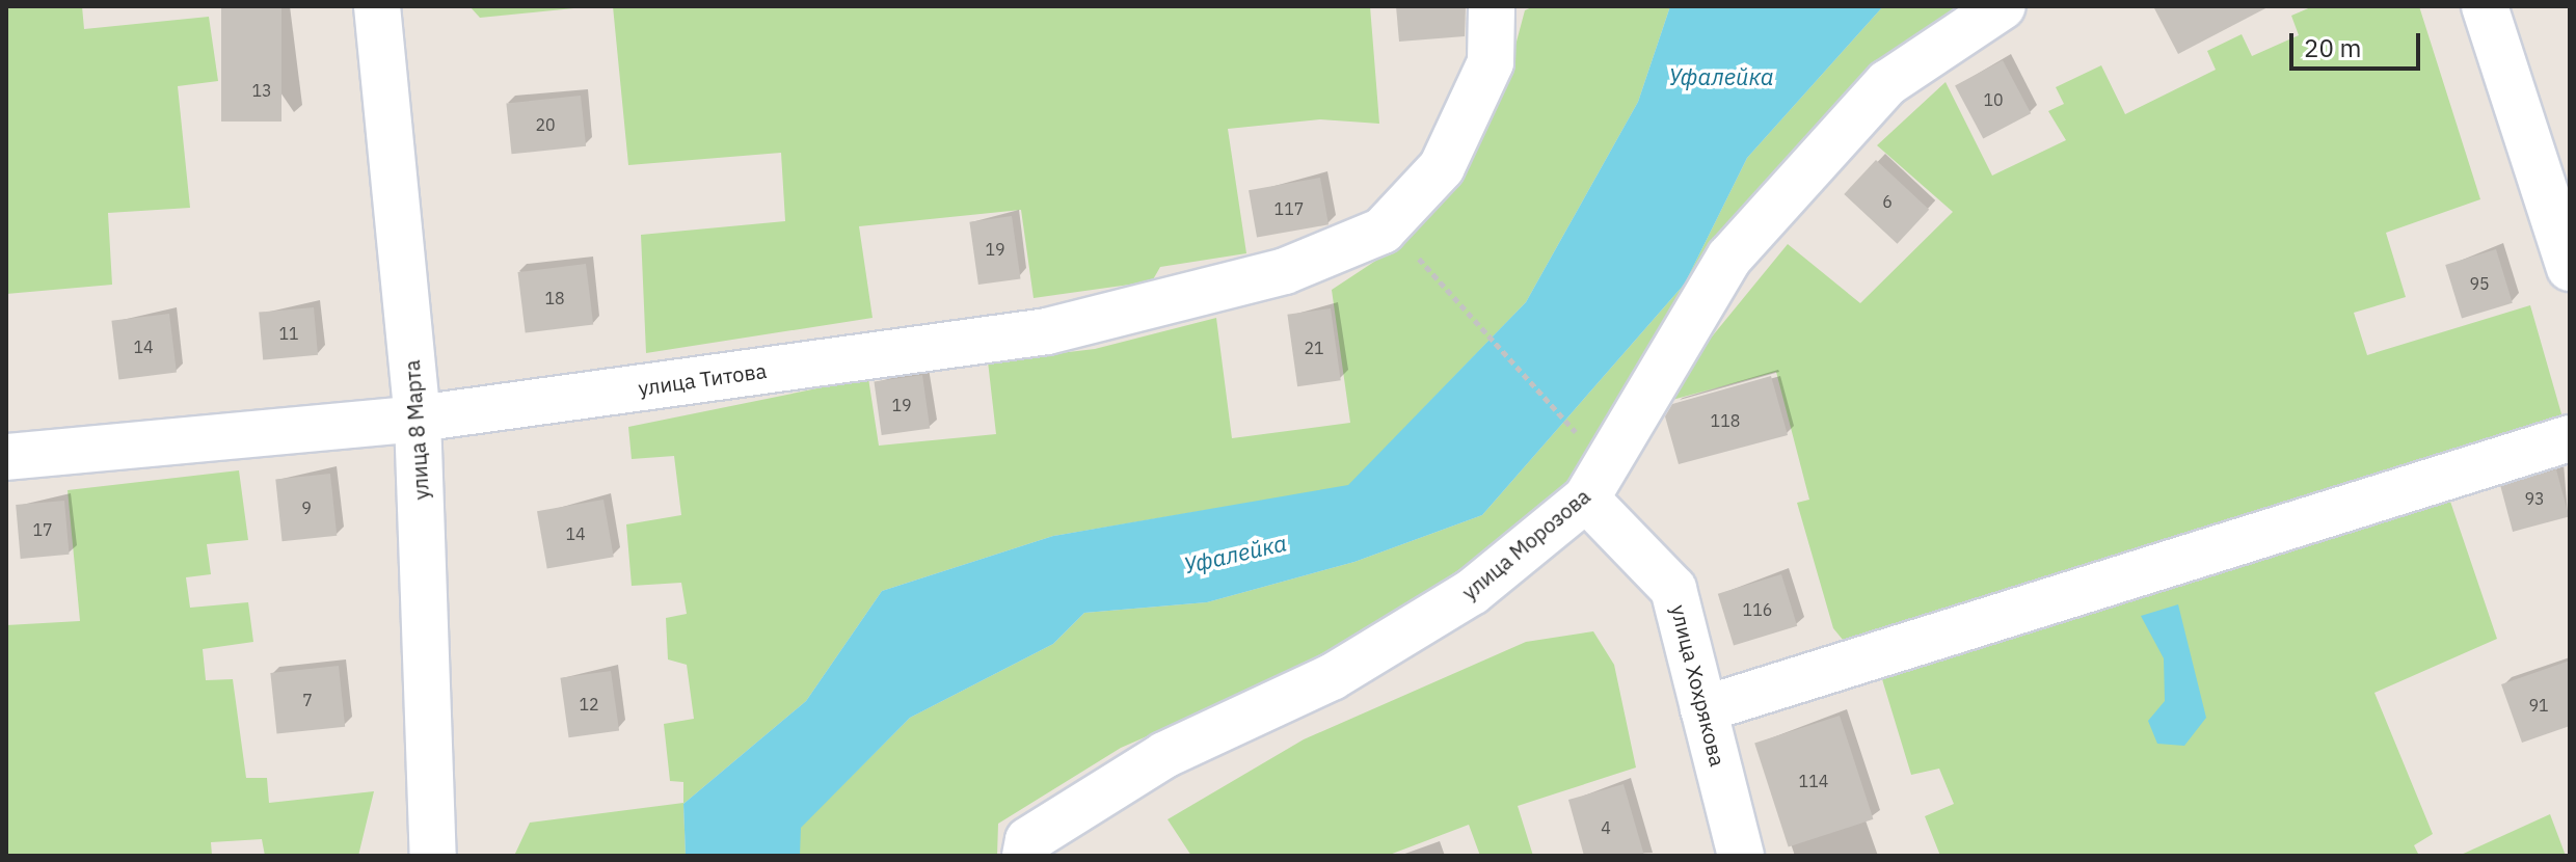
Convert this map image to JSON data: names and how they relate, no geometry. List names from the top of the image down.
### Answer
{
  "streets": {
    "street": [
      "улица Титова",
      "улица 8 Марта",
      "улица Морозова",
      "улица Хохрякова"
    ]
  },
  "crossings": [
    ["улица Титова", "улица 8 Марта"],
    ["улица Морозова", "улица Хохрякова"]
  ],
  "water": ["Уфалейка"],
  "house_numbers": [
    "13",
    "10",
    "20",
    "6",
    "117",
    "19",
    "95",
    "18",
    "11",
    "14",
    "21",
    "19",
    "118",
    "93",
    "9",
    "17",
    "14",
    "116",
    "7",
    "12",
    "91",
    "114",
    "4"
  ],
  "scale_bar": "20 m"
}
